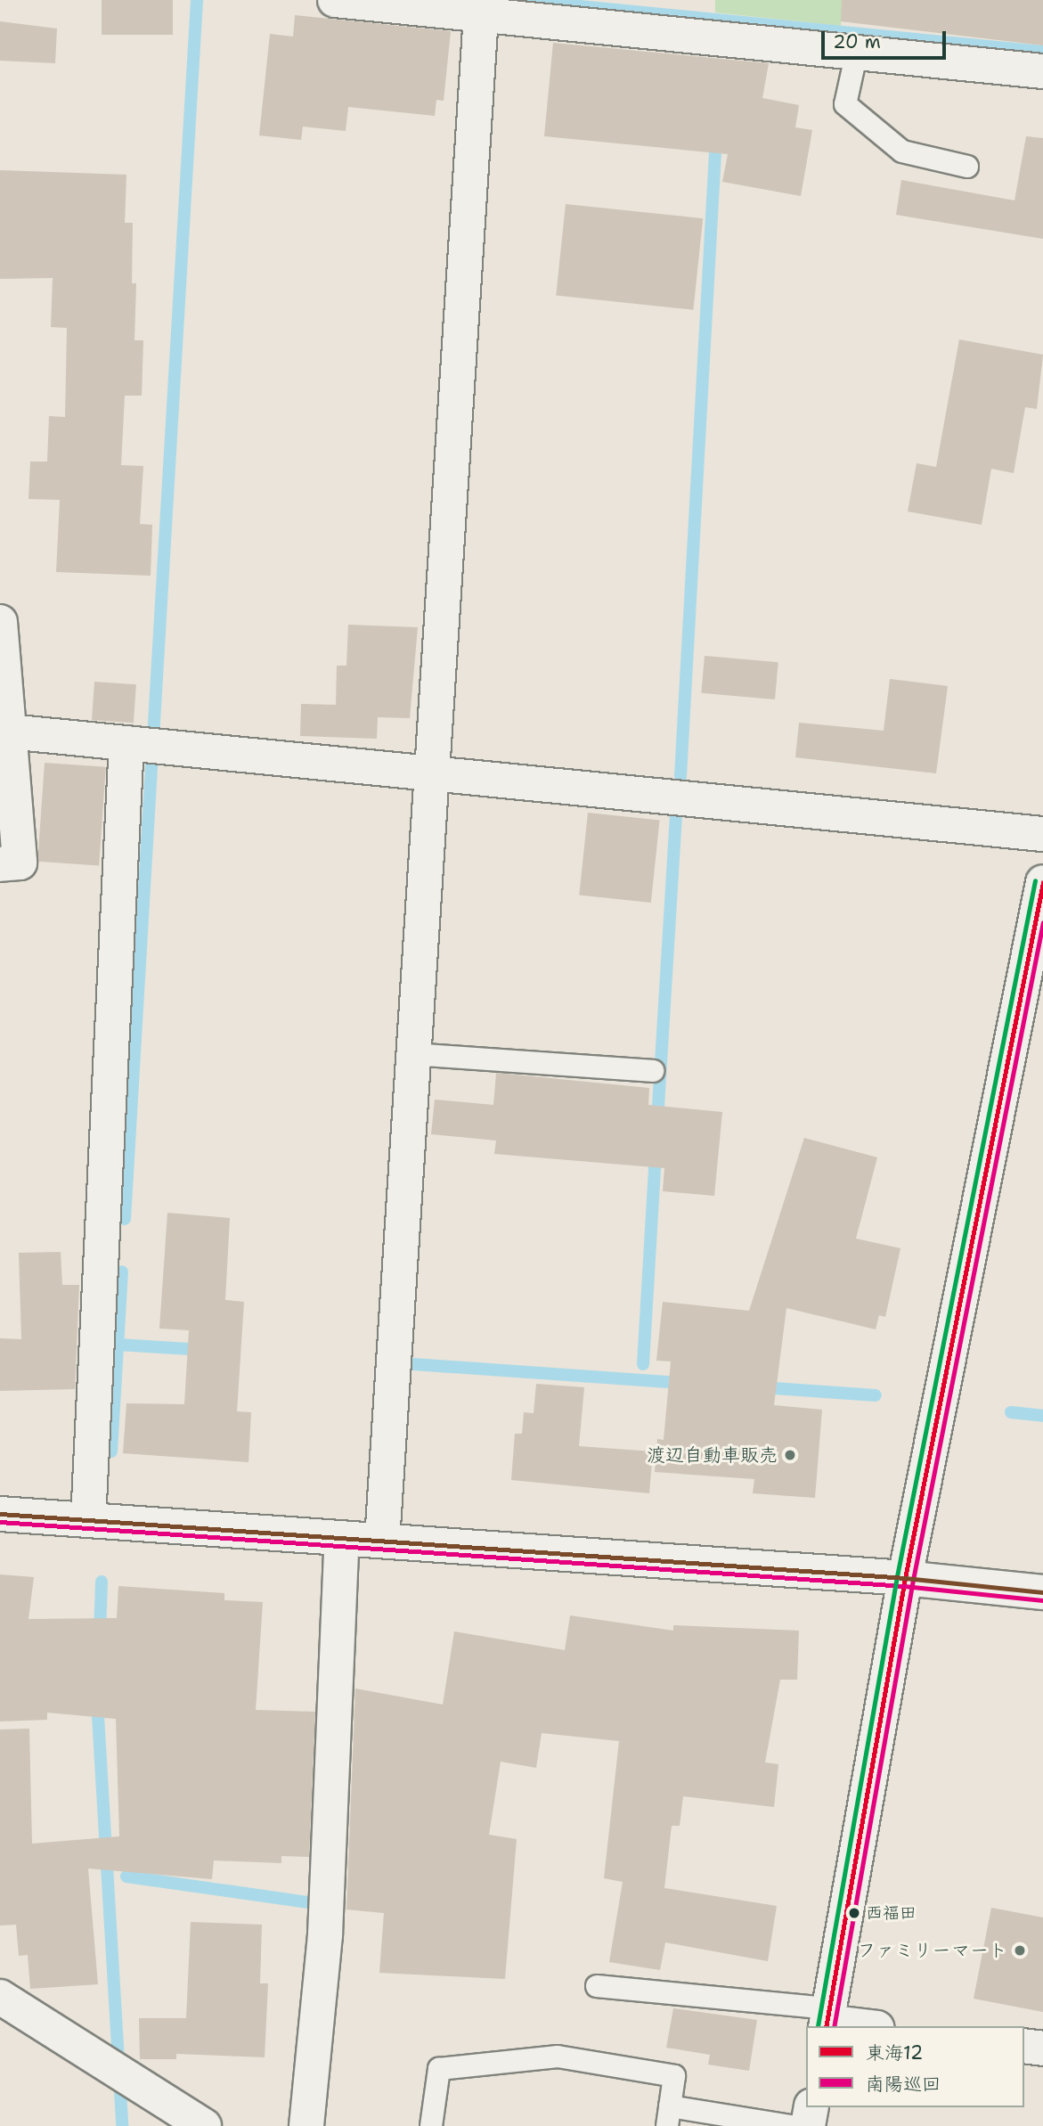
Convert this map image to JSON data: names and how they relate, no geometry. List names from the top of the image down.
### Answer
{
  "places": ["渡辺自動車販売", "西福田", "ファミリーマート"],
  "lines": ["transit line 東海12", "transit line 南陽巡回"],
  "legend": ["東海12", "南陽巡回"],
  "scale_bar": "20 m"
}
